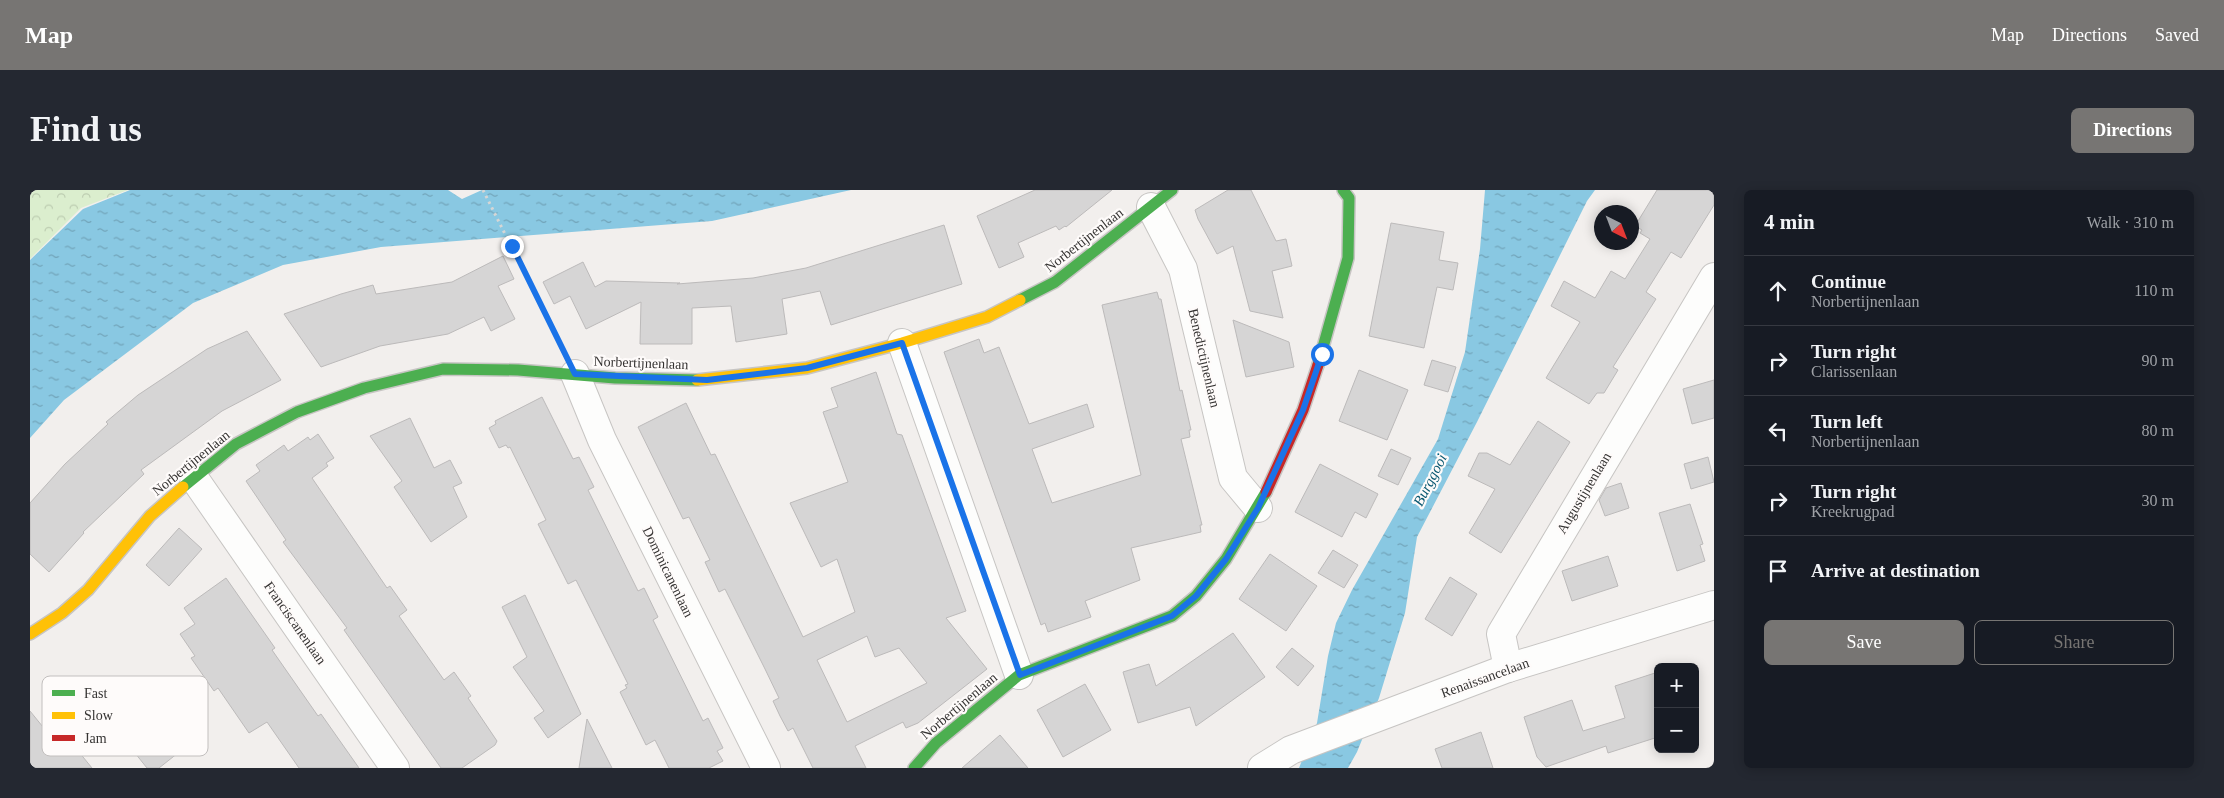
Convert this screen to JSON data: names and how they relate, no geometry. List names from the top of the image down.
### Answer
{
  "streets": {
    "street": [
      "Norbertijnenlaan",
      "Benedictijnenlaan",
      "Augustijnenlaan",
      "Dominicanenlaan",
      "Franciscanenlaan",
      "Renaissancelaan"
    ]
  },
  "crossings": [
    ["Norbertijnenlaan", "Benedictijnenlaan"],
    ["Norbertijnenlaan", "Dominicanenlaan"],
    ["Norbertijnenlaan", "Franciscanenlaan"],
    ["Augustijnenlaan", "Renaissancelaan"]
  ],
  "water": ["Burggooi"],
  "legend": ["Fast", "Slow", "Jam"],
  "north": "bottom right",
  "page": {
    "header": "Map",
    "nav": ["Map", "Directions", "Saved"],
    "buttons": [
      "Directions",
      ["Save", "Share"]
    ],
    "title": "Find us",
    "heading": ["4 min", "Walk · 310 m"],
    "list": [
      ["Continue", "Norbertijnenlaan", "110 m"],
      ["Turn right", "Clarissenlaan", "90 m"],
      ["Turn left", "Norbertijnenlaan", "80 m"],
      ["Turn right", "Kreekrugpad", "30 m"],
      "Arrive at destination"
    ],
    "map_buttons": ["+", "−"]
  }
}
